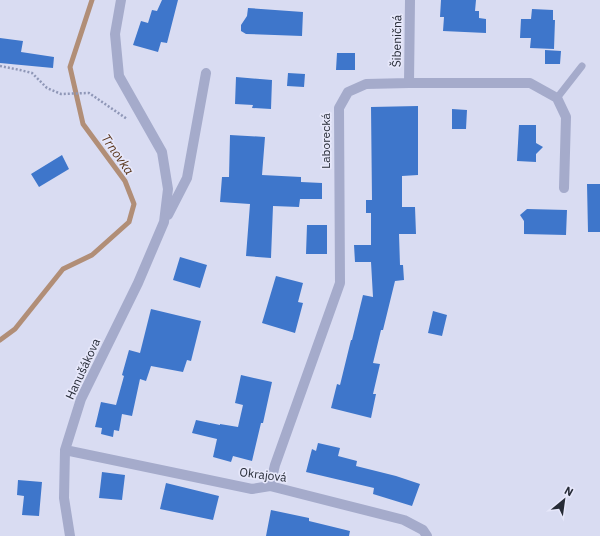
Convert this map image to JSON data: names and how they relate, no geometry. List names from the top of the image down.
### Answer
{
  "streets": {
    "street": [
      "Šibeničná",
      "Laborecká",
      "Hanušákova",
      "Okrajová"
    ]
  },
  "crossings": [
    ["Šibeničná", "Laborecká"],
    ["Laborecká", "Okrajová"],
    ["Hanušákova", "Okrajová"]
  ],
  "water": ["Trnovka"],
  "north": "top right"
}
